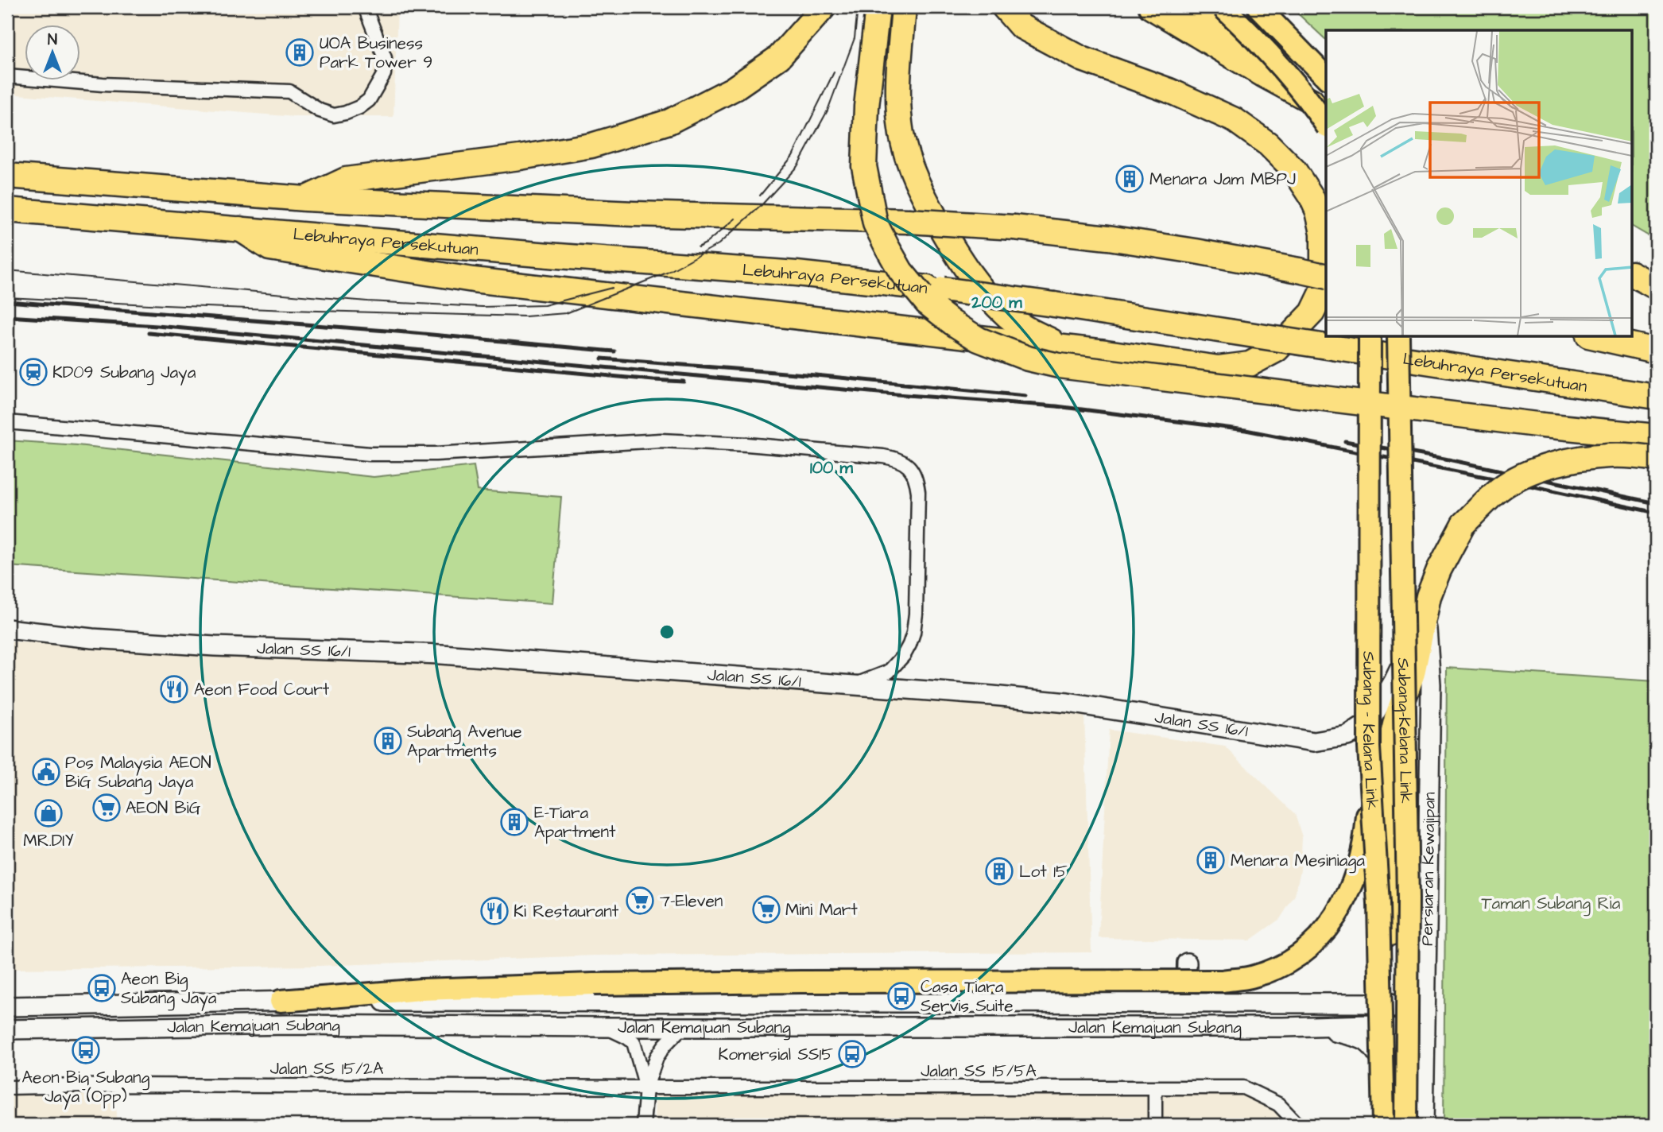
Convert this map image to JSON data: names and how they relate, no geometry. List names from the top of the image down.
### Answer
{
  "streets": {
    "highway": ["Lebuhraya Persekutuan"],
    "main road": [
      "Jalan SS 16/1",
      "Subang-Kelana Link",
      "Subang - Kelana Link",
      "Persiaran Kewajipan",
      "Jalan Kemajuan Subang"
    ],
    "street": ["Jalan SS 15/2A", "Jalan SS 15/5A"]
  },
  "crossings": [
    ["Jalan SS 16/1", "Persiaran Kewajipan"],
    ["Jalan SS 15/2A", "Jalan SS 15/5A"]
  ],
  "parks": ["Taman Subang Ria"],
  "places": {
    "building": [
      "UOA Business Park Tower 9",
      "Menara Jam MBPJ",
      "Subang Avenue Apartments",
      "E-Tiara Apartment",
      "Menara Mesiniaga",
      "Lot 15"
    ],
    "station": ["KD09 Subang Jaya"],
    "restaurant": ["Aeon Food Court", "Ki Restaurant"],
    "public building": ["Pos Malaysia AEON BiG Subang Jaya"],
    "supermarket": ["AEON BiG", "7-Eleven", "Mini Mart"],
    "shop": ["MR.DIY"],
    "bus stop": [
      "Aeon Big Subang Jaya",
      "Casa Tiara Servis Suite",
      "Aeon Big Subang Jaya (Opp)",
      "Komersial SS15"
    ]
  },
  "north": "top",
  "rings": ["200 m", "100 m"]
}
